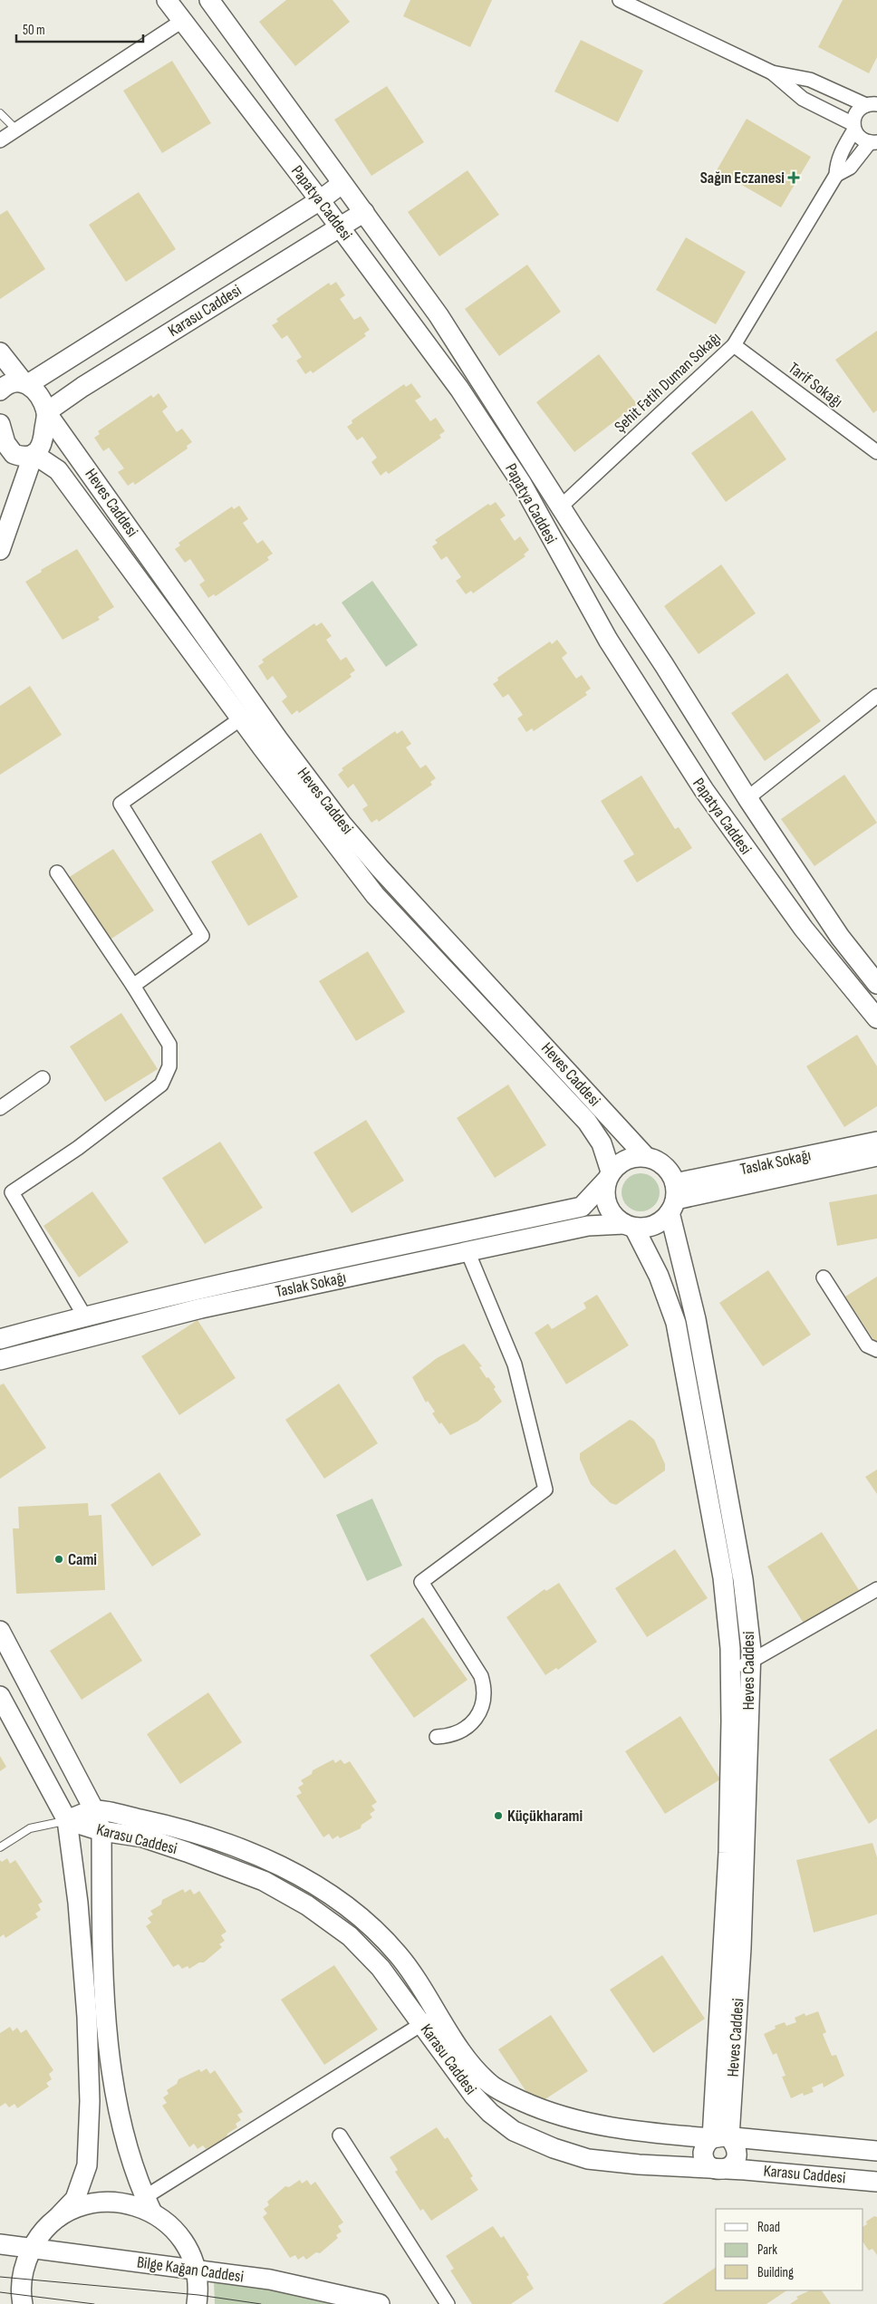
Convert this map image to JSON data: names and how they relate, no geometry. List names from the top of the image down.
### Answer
{
  "streets": {
    "street": [
      "Papatya Caddesi",
      "Karasu Caddesi",
      "Şehit Fatih Duman Sokağı",
      "Tarif Sokağı",
      "Heves Caddesi",
      "Taslak Sokağı",
      "Bilge Kağan Caddesi"
    ]
  },
  "crossings": [
    ["Papatya Caddesi", "Karasu Caddesi"],
    ["Papatya Caddesi", "Şehit Fatih Duman Sokağı"],
    ["Karasu Caddesi", "Heves Caddesi"],
    ["Şehit Fatih Duman Sokağı", "Tarif Sokağı"],
    ["Heves Caddesi", "Taslak Sokağı"]
  ],
  "places": {
    "health": ["Sağın Eczanesi"],
    "other": ["Cami", "Küçükharami"]
  },
  "legend": ["Road", "Park", "Building"],
  "scale_bar": "50 m"
}
